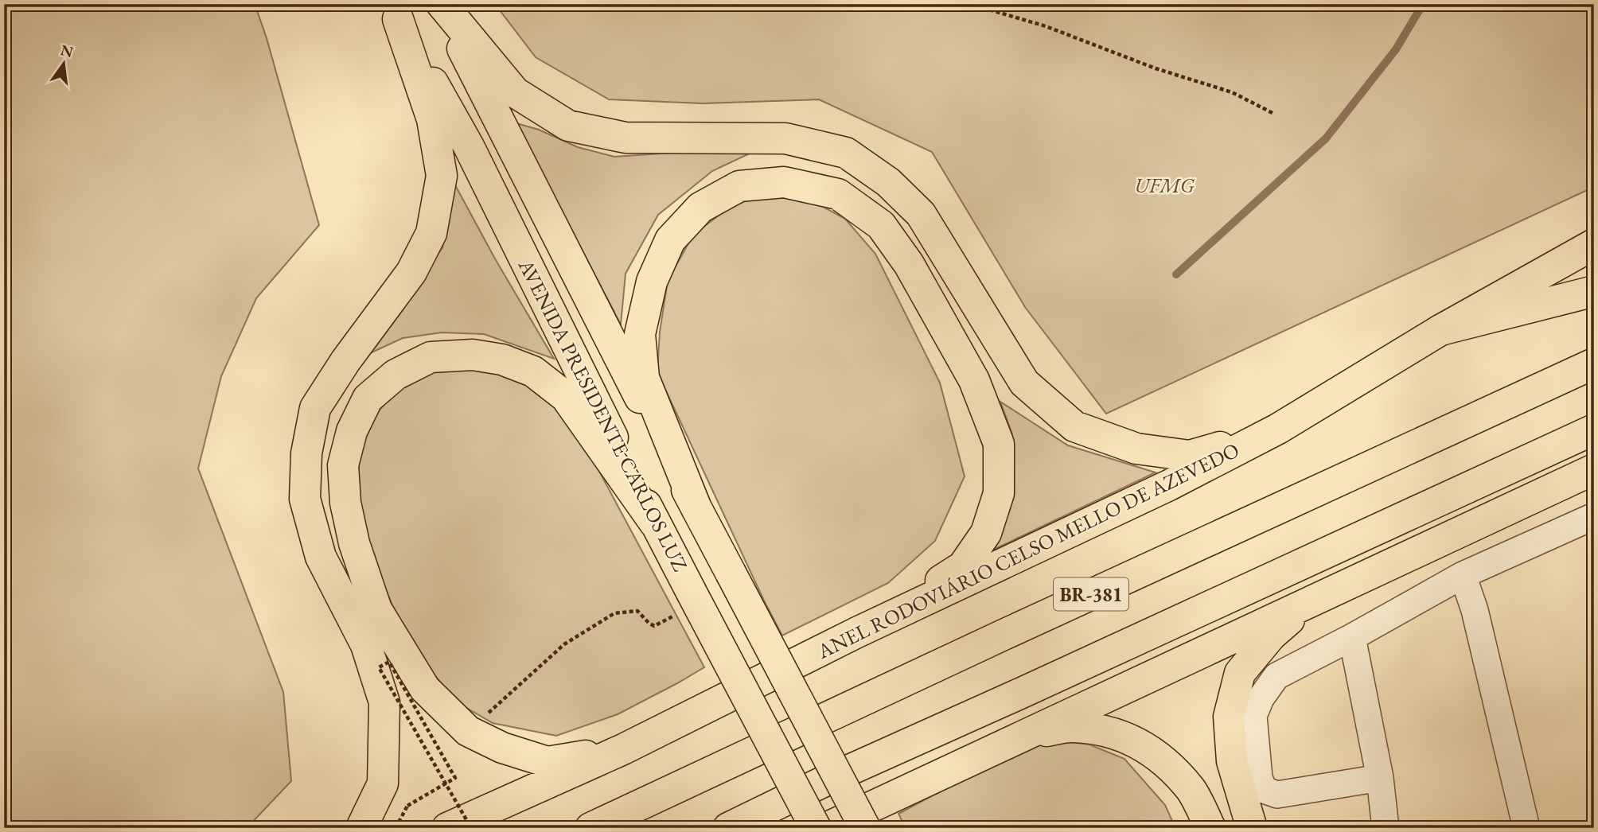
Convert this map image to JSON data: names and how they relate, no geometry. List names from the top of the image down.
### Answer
{
  "streets": {
    "main road": ["AVENIDA PRESIDENTE CARLOS LUZ", "ANEL RODOVIÁRIO CELSO MELLO DE AZEVEDO", "BR-381"]
  },
  "parks": ["UFMG"],
  "north": "top"
}
